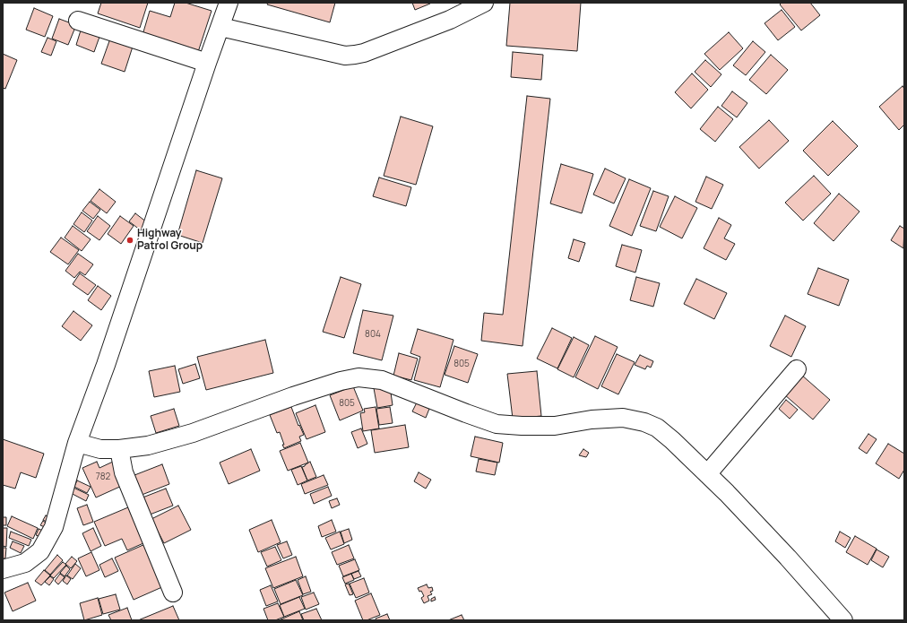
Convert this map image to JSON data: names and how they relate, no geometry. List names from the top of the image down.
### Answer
{
  "places": ["Highway Patrol Group"],
  "house_numbers": [
    "804",
    "805",
    "805",
    "782"
  ]
}
